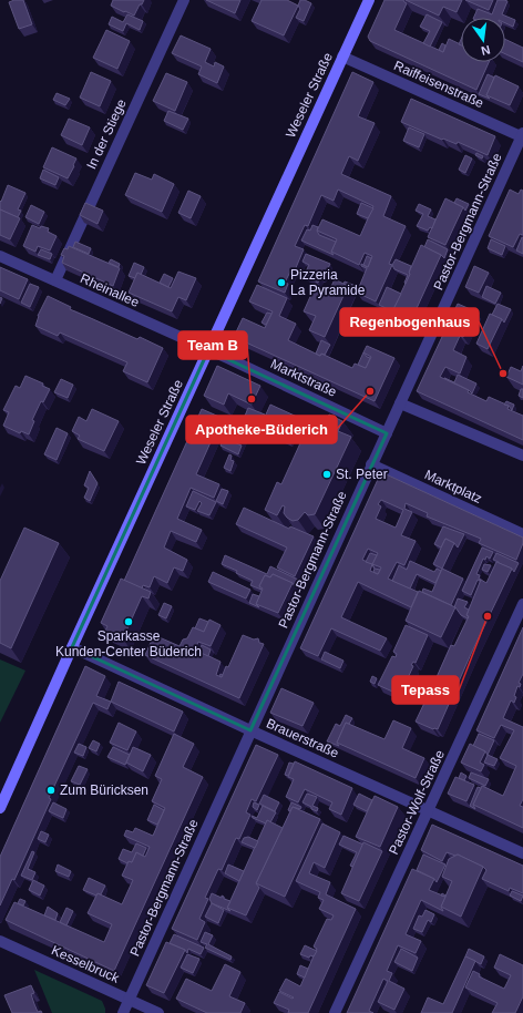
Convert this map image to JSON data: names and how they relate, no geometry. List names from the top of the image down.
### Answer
{
  "streets": {
    "street": [
      "Raiffeisenstraße",
      "Weseler Straße",
      "In der Stiege",
      "Pastor-Bergmann-Straße",
      "Rheinallee",
      "Marktstraße",
      "Marktplatz",
      "Brauerstraße",
      "Pastor-Wolf-Straße",
      "Kesselbruck"
    ]
  },
  "crossings": [
    ["Raiffeisenstraße", "Weseler Straße"],
    ["Raiffeisenstraße", "Pastor-Bergmann-Straße"],
    ["Weseler Straße", "Rheinallee"],
    ["Weseler Straße", "Marktstraße"],
    ["Weseler Straße", "Brauerstraße"],
    ["In der Stiege", "Rheinallee"],
    ["Pastor-Bergmann-Straße", "Marktstraße"],
    ["Pastor-Bergmann-Straße", "Marktplatz"],
    ["Pastor-Bergmann-Straße", "Brauerstraße"],
    ["Pastor-Bergmann-Straße", "Kesselbruck"],
    ["Rheinallee", "Marktstraße"],
    ["Brauerstraße", "Pastor-Wolf-Straße"]
  ],
  "places": [
    "Pizzeria La Pyramide",
    "Regenbogenhaus",
    "Apotheke-Büderich",
    "Team B",
    "St. Peter",
    "Tepass",
    "Sparkasse Kunden-Center Büderich",
    "Zum Büricksen"
  ],
  "north": "bottom"
}
